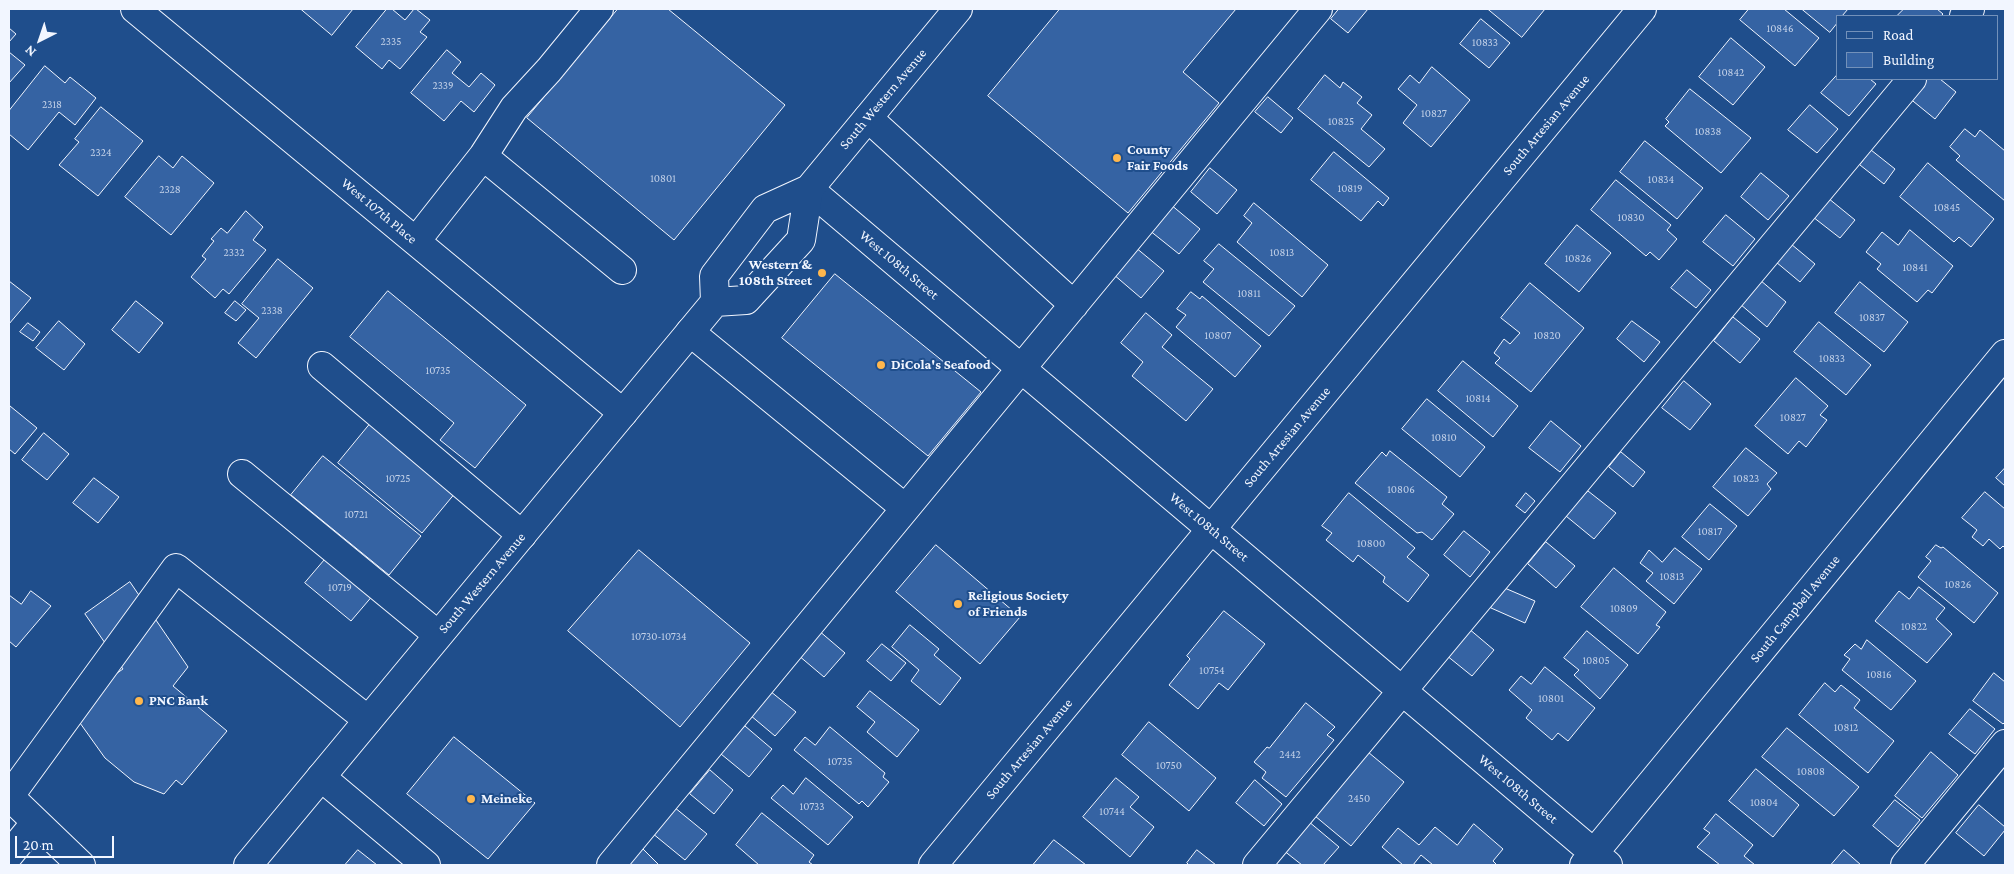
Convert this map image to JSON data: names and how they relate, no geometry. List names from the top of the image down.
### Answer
{
  "streets": {
    "street": [
      "South Western Avenue",
      "South Artesian Avenue",
      "West 107th Place",
      "West 108th Street",
      "South Campbell Avenue"
    ]
  },
  "crossings": [
    ["South Western Avenue", "West 107th Place"],
    ["South Western Avenue", "West 108th Street"],
    ["South Artesian Avenue", "West 108th Street"],
    ["West 108th Street", "South Campbell Avenue"]
  ],
  "places": [
    "County Fair Foods",
    "Western & 108th Street",
    "DiCola's Seafood",
    "Religious Society of Friends",
    "PNC Bank",
    "Meineke"
  ],
  "house_numbers": [
    "10846",
    "2335",
    "10833",
    "10842",
    "2339",
    "2318",
    "10827",
    "10825",
    "10838",
    "2324",
    "10801",
    "10834",
    "10819",
    "2328",
    "10845",
    "10830",
    "2332",
    "10813",
    "10826",
    "10841",
    "10811",
    "2338",
    "10837",
    "10807",
    "10820",
    "10833",
    "10735",
    "10814",
    "10827",
    "10810",
    "10725",
    "10823",
    "10806",
    "10721",
    "10817",
    "10800",
    "10813",
    "10826",
    "10719",
    "10809",
    "10822",
    "10730-10734",
    "10805",
    "10754",
    "10816",
    "10801",
    "10812",
    "2442",
    "10735",
    "10750",
    "10808",
    "2450",
    "10804",
    "10733",
    "10744"
  ],
  "legend": ["Road", "Building"],
  "scale_bar": "20 m",
  "north": "bottom left"
}
